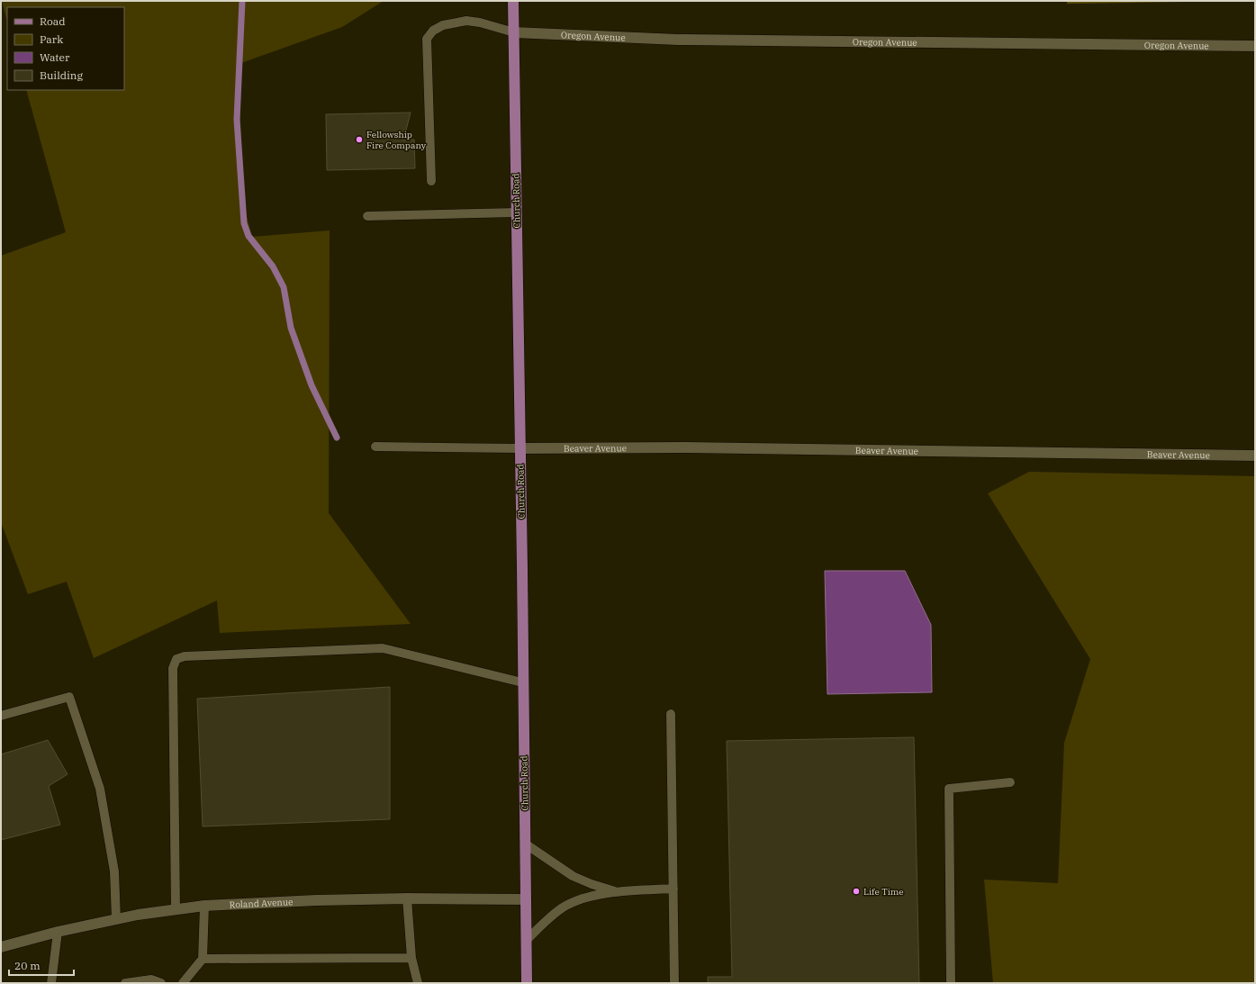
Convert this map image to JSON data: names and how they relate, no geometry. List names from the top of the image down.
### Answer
{
  "streets": {
    "main road": ["Church Road"],
    "street": ["Oregon Avenue", "Beaver Avenue", "Roland Avenue"]
  },
  "crossings": [
    ["Oregon Avenue", "Church Road"],
    ["Church Road", "Beaver Avenue"],
    ["Church Road", "Roland Avenue"]
  ],
  "places": ["Fellowship Fire Company", "Life Time"],
  "legend": [
    "Road",
    "Park",
    "Water",
    "Building"
  ],
  "scale_bar": "20 m"
}
